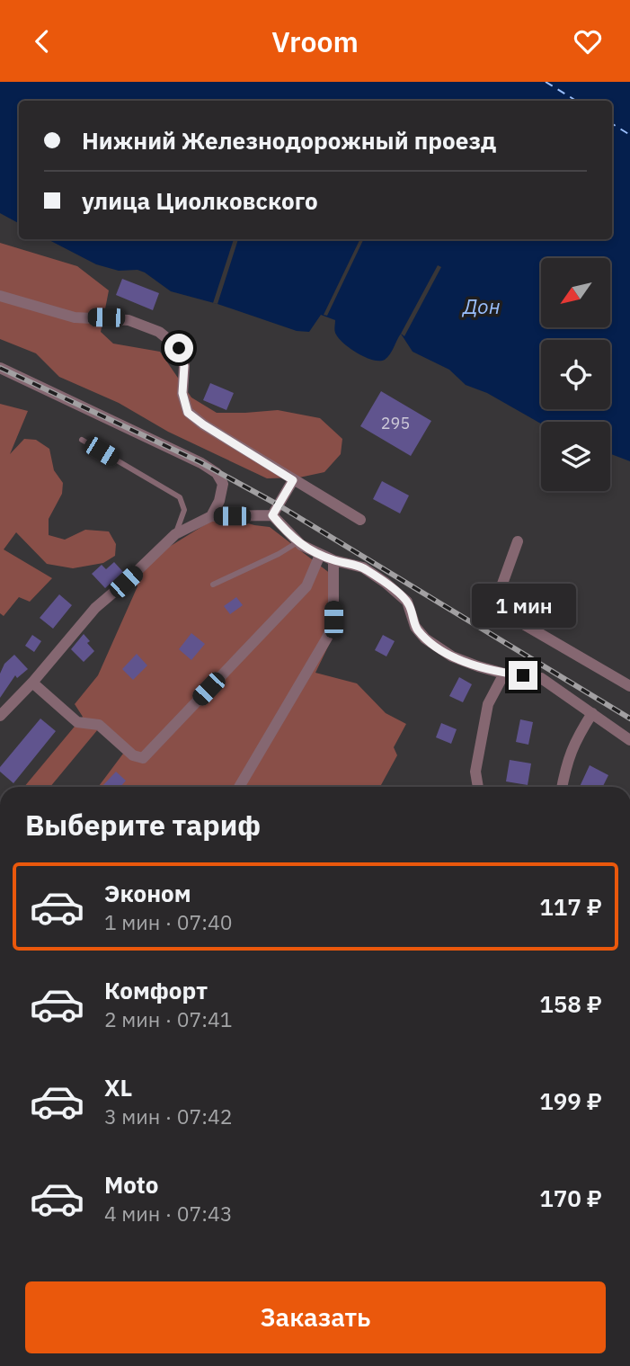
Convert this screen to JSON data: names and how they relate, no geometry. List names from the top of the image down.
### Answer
{
  "water": ["Дон"],
  "house_numbers": ["295"],
  "north": "bottom left",
  "page": {
    "header": "Vroom",
    "banner": ["Нижний Железнодорожный проезд", "улица Циолковского"],
    "bubble": "1 мин",
    "heading": "Выберите тариф",
    "list": [
      {
        "name": "Эконом",
        "note": "1 мин · 07:40",
        "value": "117 ₽"
      },
      {
        "name": "Комфорт",
        "note": "2 мин · 07:41",
        "value": "158 ₽"
      },
      {
        "name": "XL",
        "note": "3 мин · 07:42",
        "value": "199 ₽"
      },
      {
        "name": "Moto",
        "note": "4 мин · 07:43",
        "value": "170 ₽"
      }
    ],
    "buttons": "Заказать"
  }
}
